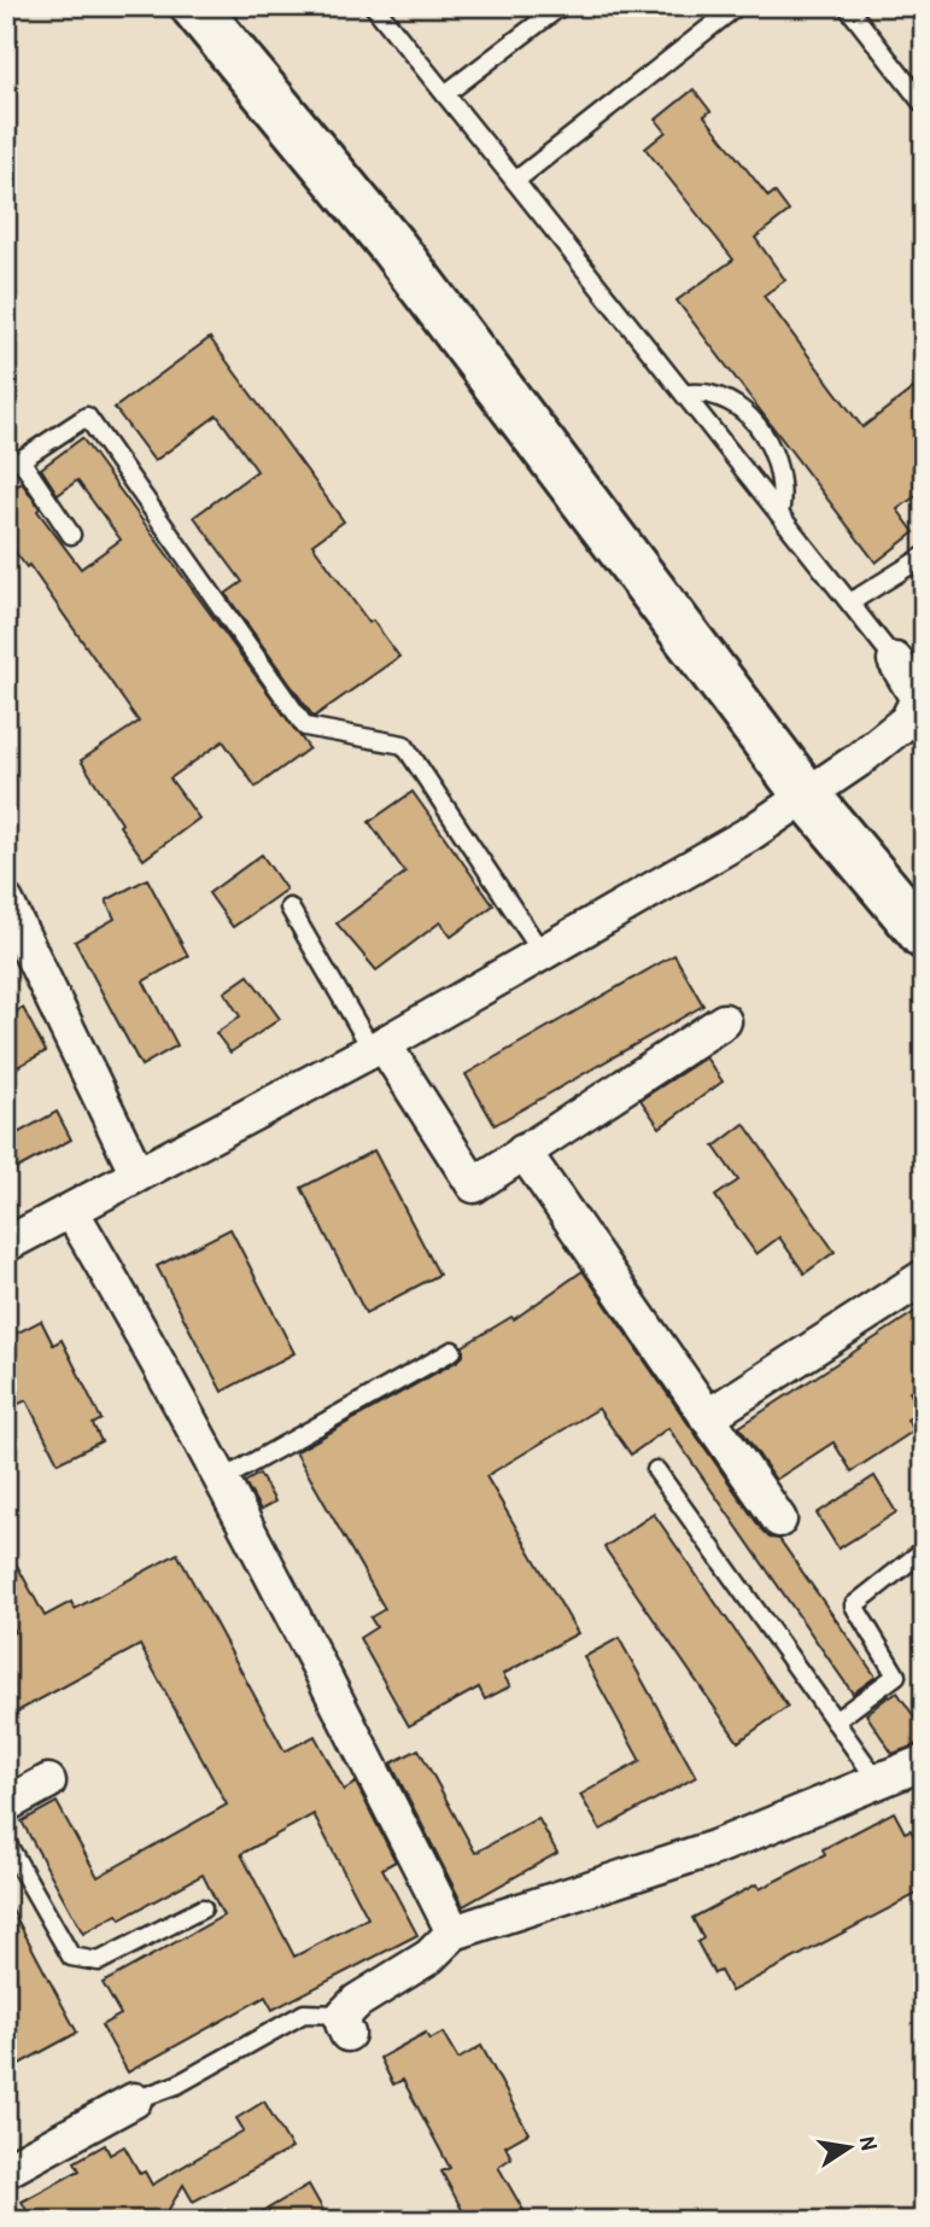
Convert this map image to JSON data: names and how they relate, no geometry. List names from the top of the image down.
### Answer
{
  "north": "right"
}
